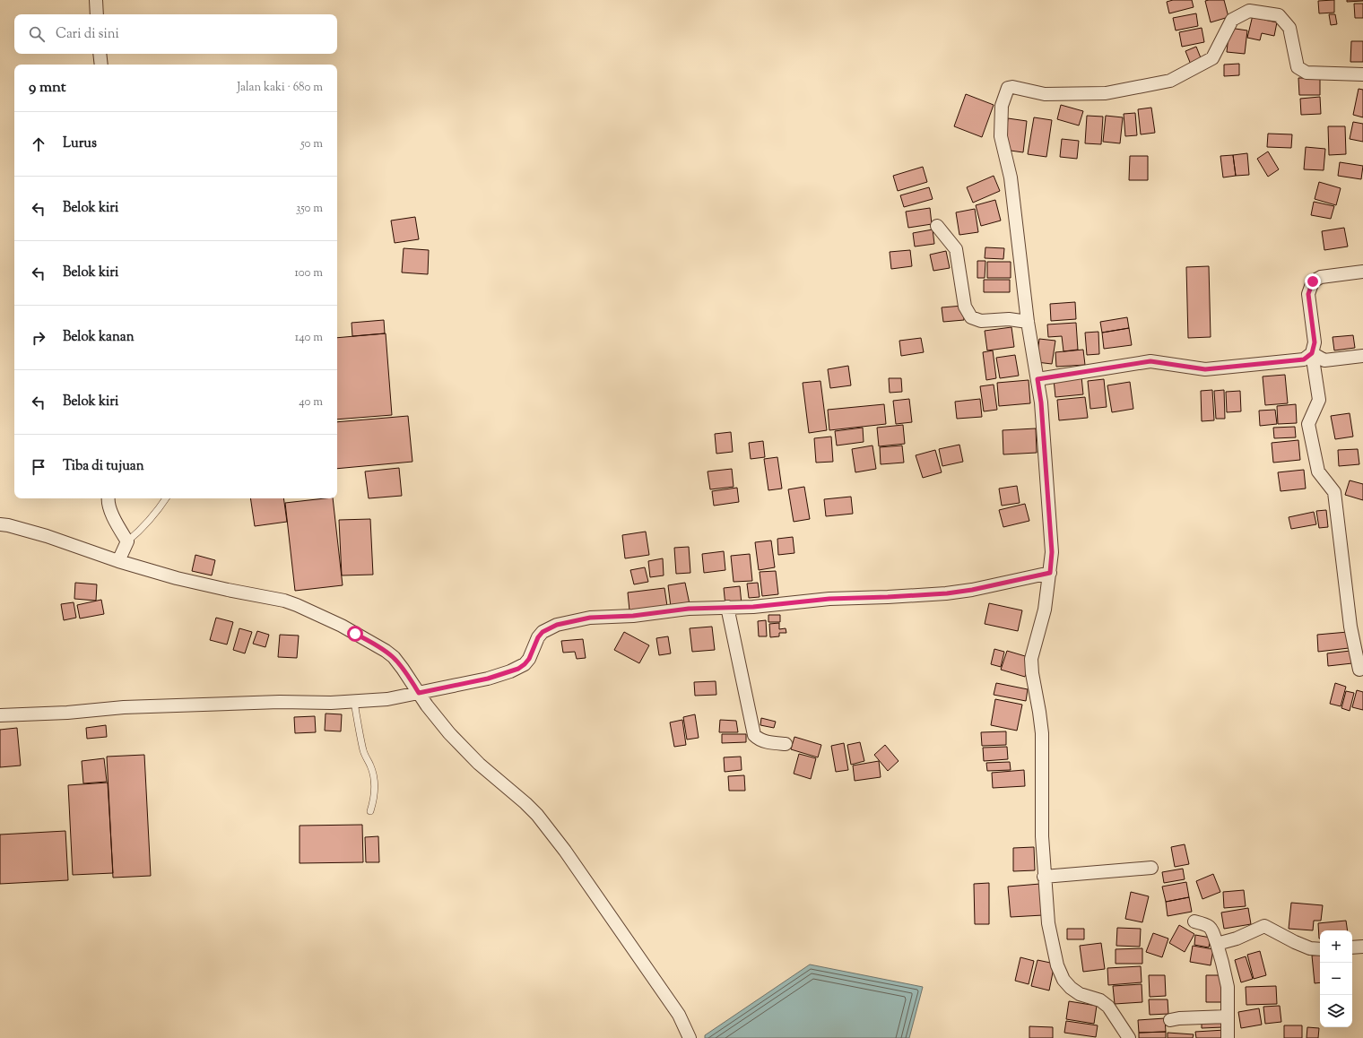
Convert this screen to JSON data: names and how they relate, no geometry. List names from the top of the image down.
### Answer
{
  "page": {
    "search": "Cari di sini",
    "heading": ["9 mnt", "Jalan kaki · 680 m"],
    "list": [
      ["Lurus", "50 m"],
      ["Belok kiri", "350 m"],
      ["Belok kiri", "100 m"],
      ["Belok kanan", "140 m"],
      ["Belok kiri", "40 m"],
      "Tiba di tujuan"
    ],
    "map_buttons": ["+", "−"]
  }
}
